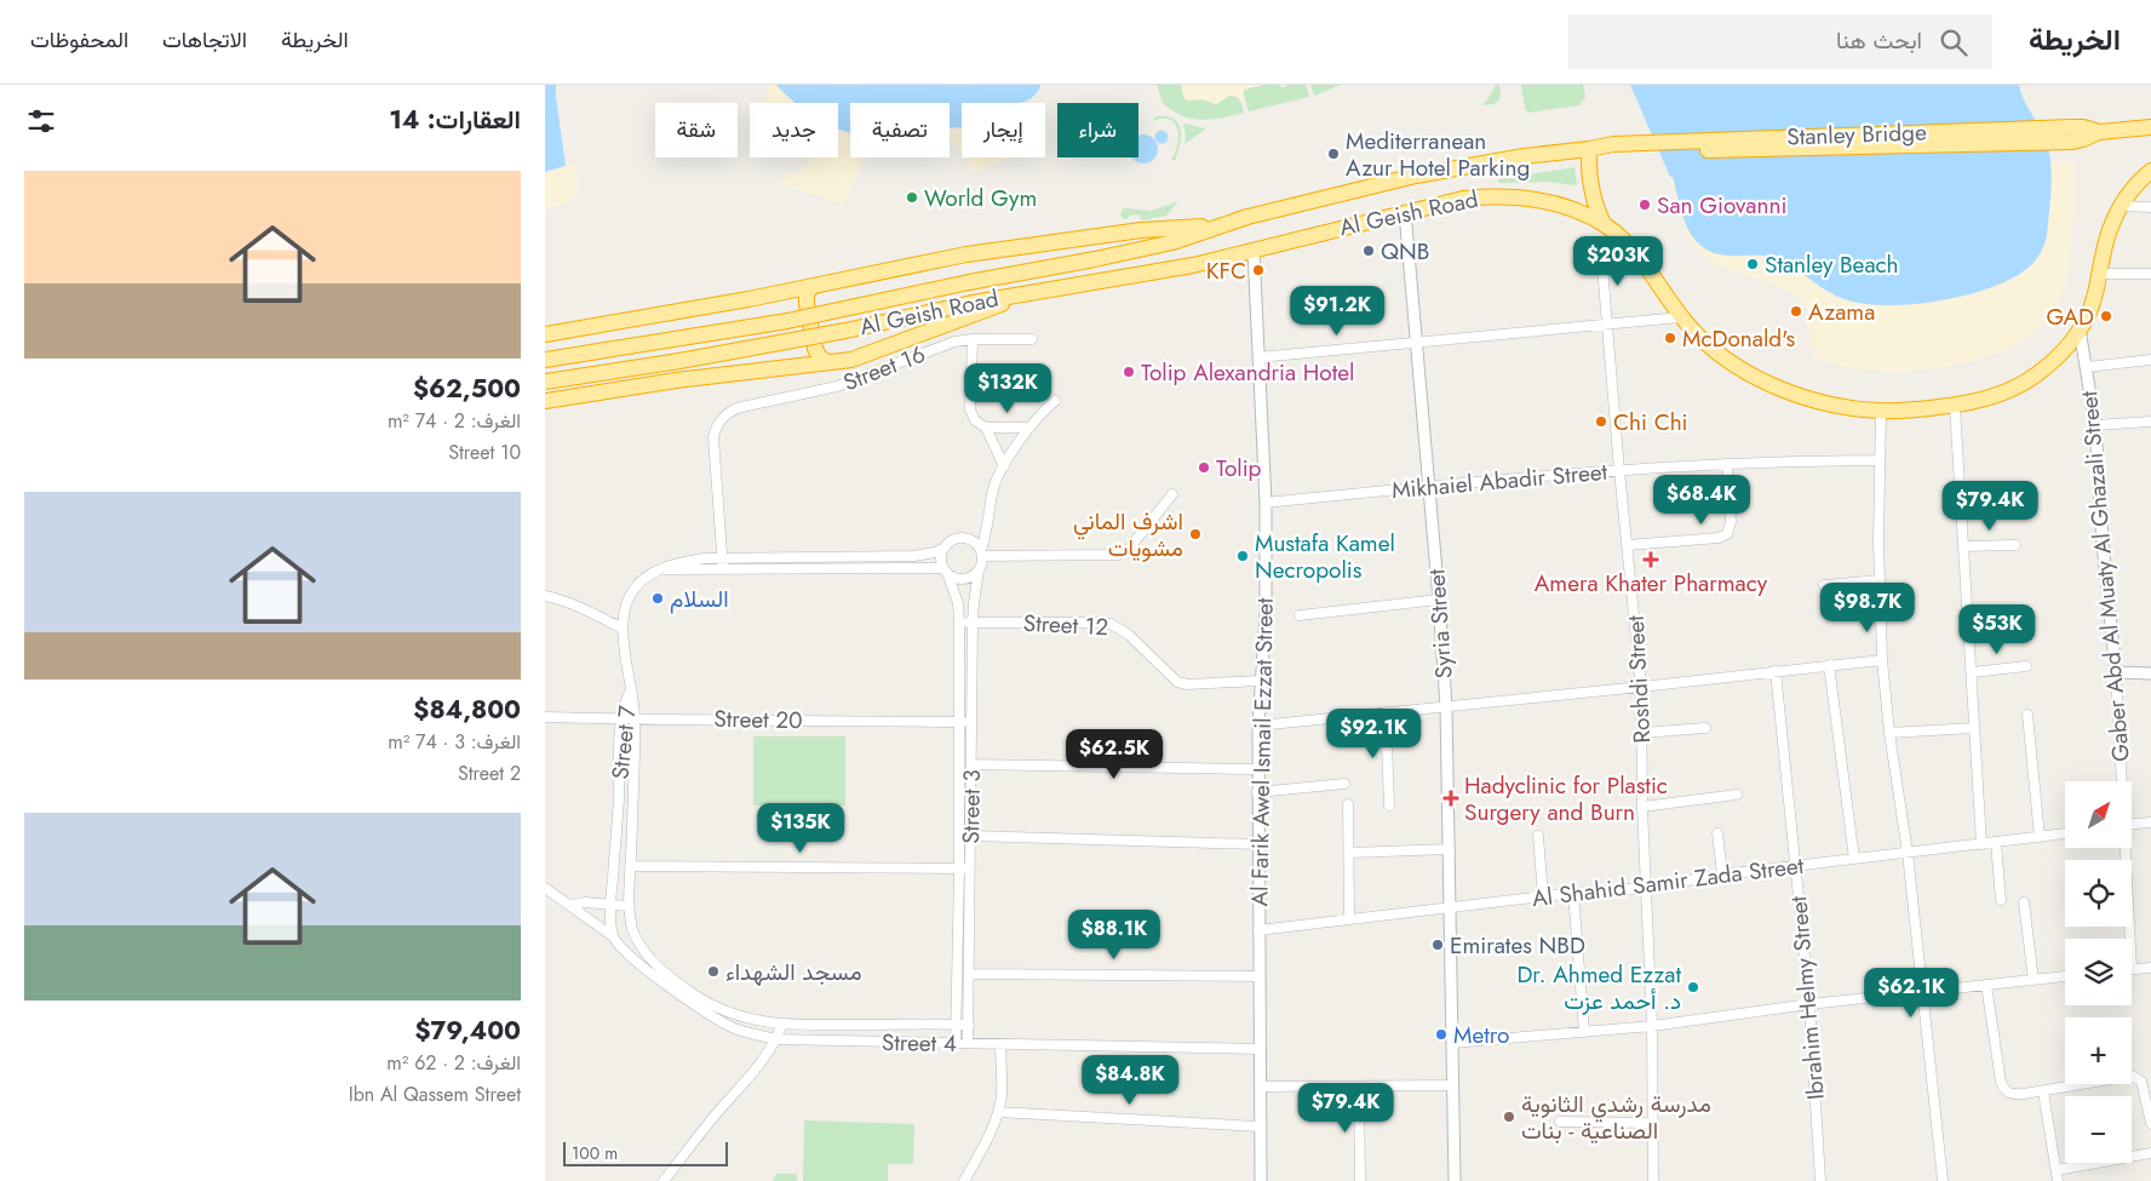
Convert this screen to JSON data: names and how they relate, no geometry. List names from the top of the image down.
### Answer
{
  "streets": {
    "highway": ["Stanley Bridge", "Al Geish Road"],
    "street": [
      "Street 16",
      "Mikhaiel Abadir Street",
      "Gaber Abd Al Muaty Al Ghazali Street",
      "Syria Street",
      "Street 12",
      "Roshdi Street",
      "Street 20",
      "Street 7",
      "Al Farik Awel Ismail Ezzat Street",
      "Street 3",
      "Al Shahid Samir Zada Street",
      "Ibrahim Helmy Street",
      "Street 4"
    ]
  },
  "crossings": [
    ["Stanley Bridge", "Al Geish Road"],
    ["Al Geish Road", "Gaber Abd Al Muaty Al Ghazali Street"],
    ["Al Geish Road", "Syria Street"],
    ["Al Geish Road", "Al Farik Awel Ismail Ezzat Street"],
    ["Mikhaiel Abadir Street", "Syria Street"],
    ["Mikhaiel Abadir Street", "Roshdi Street"],
    ["Mikhaiel Abadir Street", "Al Farik Awel Ismail Ezzat Street"],
    ["Syria Street", "Al Shahid Samir Zada Street"],
    ["Street 12", "Al Farik Awel Ismail Ezzat Street"],
    ["Street 12", "Street 3"],
    ["Roshdi Street", "Al Shahid Samir Zada Street"],
    ["Street 20", "Street 7"],
    ["Street 20", "Street 3"],
    ["Street 7", "Street 4"],
    ["Al Farik Awel Ismail Ezzat Street", "Al Shahid Samir Zada Street"],
    ["Al Farik Awel Ismail Ezzat Street", "Street 4"],
    ["Street 3", "Street 4"],
    ["Al Shahid Samir Zada Street", "Ibrahim Helmy Street"]
  ],
  "places": {
    "other": [
      "Mediterranean Azur Hotel Parking",
      "World Gym",
      "San Giovanni",
      "QNB",
      "Stanley Beach",
      "KFC",
      "Azama",
      "GAD",
      "McDonald's",
      "Tolip Alexandria Hotel",
      "Chi Chi",
      "Tolip",
      "اشرف الماني مشويات",
      "Mustafa Kamel Necropolis",
      "السلام",
      "Emirates NBD",
      "مسجد الشهداء",
      "Dr. Ahmed Ezzat د. أحمد عزت",
      "Metro",
      "مدرسة رشدي الثانوية الصناعية - بنات"
    ],
    "health": ["Amera Khater Pharmacy", "Hadyclinic for Plastic Surgery and Burn"]
  },
  "scale_bar": "100 m",
  "north": "top right",
  "page": {
    "header": "الخريطة",
    "search": "ابحث هنا",
    "nav": ["الخريطة", "الاتجاهات", "المحفوظات"],
    "heading": "العقارات: 14",
    "chip": [
      "شراء",
      "إيجار",
      "تصفية",
      "جديد",
      "شقة"
    ],
    "list": [
      {
        "name": "$62,500",
        "note": "الغرف: 2 · 74 m² · Street 10"
      },
      {
        "name": "$84,800",
        "note": "الغرف: 3 · 74 m² · Street 2"
      },
      {
        "name": "$79,400",
        "note": "الغرف: 2 · 62 m² · Ibn Al Qassem Street"
      }
    ],
    "price": [
      "$203K",
      "$91.2K",
      "$132K",
      "$68.4K",
      "$79.4K",
      "$98.7K",
      "$53K",
      "$92.1K",
      "$62.5K",
      "$135K",
      "$88.1K",
      "$62.1K",
      "$84.8K",
      "$79.4K"
    ],
    "map_buttons": ["+", "−"],
    "scale": "100 m"
  }
}
